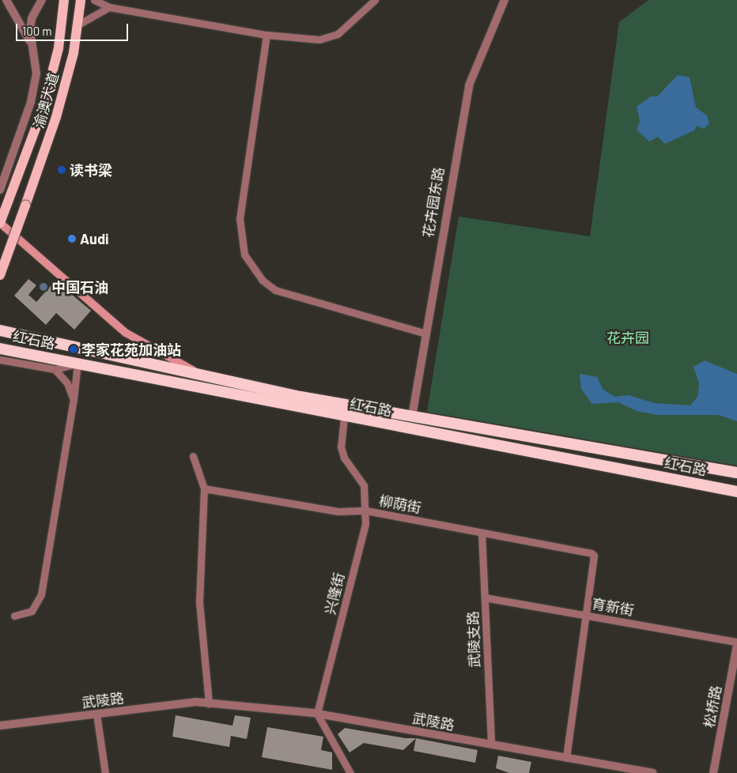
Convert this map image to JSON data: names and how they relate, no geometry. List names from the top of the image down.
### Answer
{
  "streets": {
    "highway": ["红石路"],
    "main road": ["渝澳大道"],
    "street": [
      "花卉园东路",
      "柳荫街",
      "兴隆街",
      "育新街",
      "武陵支路",
      "武陵路",
      "松桥路"
    ]
  },
  "crossings": [
    ["渝澳大道", "红石路"],
    ["花卉园东路", "红石路"],
    ["红石路", "兴隆街"],
    ["柳荫街", "兴隆街"],
    ["柳荫街", "育新街"],
    ["柳荫街", "武陵支路"],
    ["兴隆街", "武陵路"],
    ["育新街", "武陵支路"],
    ["武陵支路", "武陵路"]
  ],
  "parks": ["花卉园"],
  "places": [
    "读书梁",
    "Audi",
    "中国石油",
    "李家花苑加油站"
  ],
  "scale_bar": "100 m"
}
